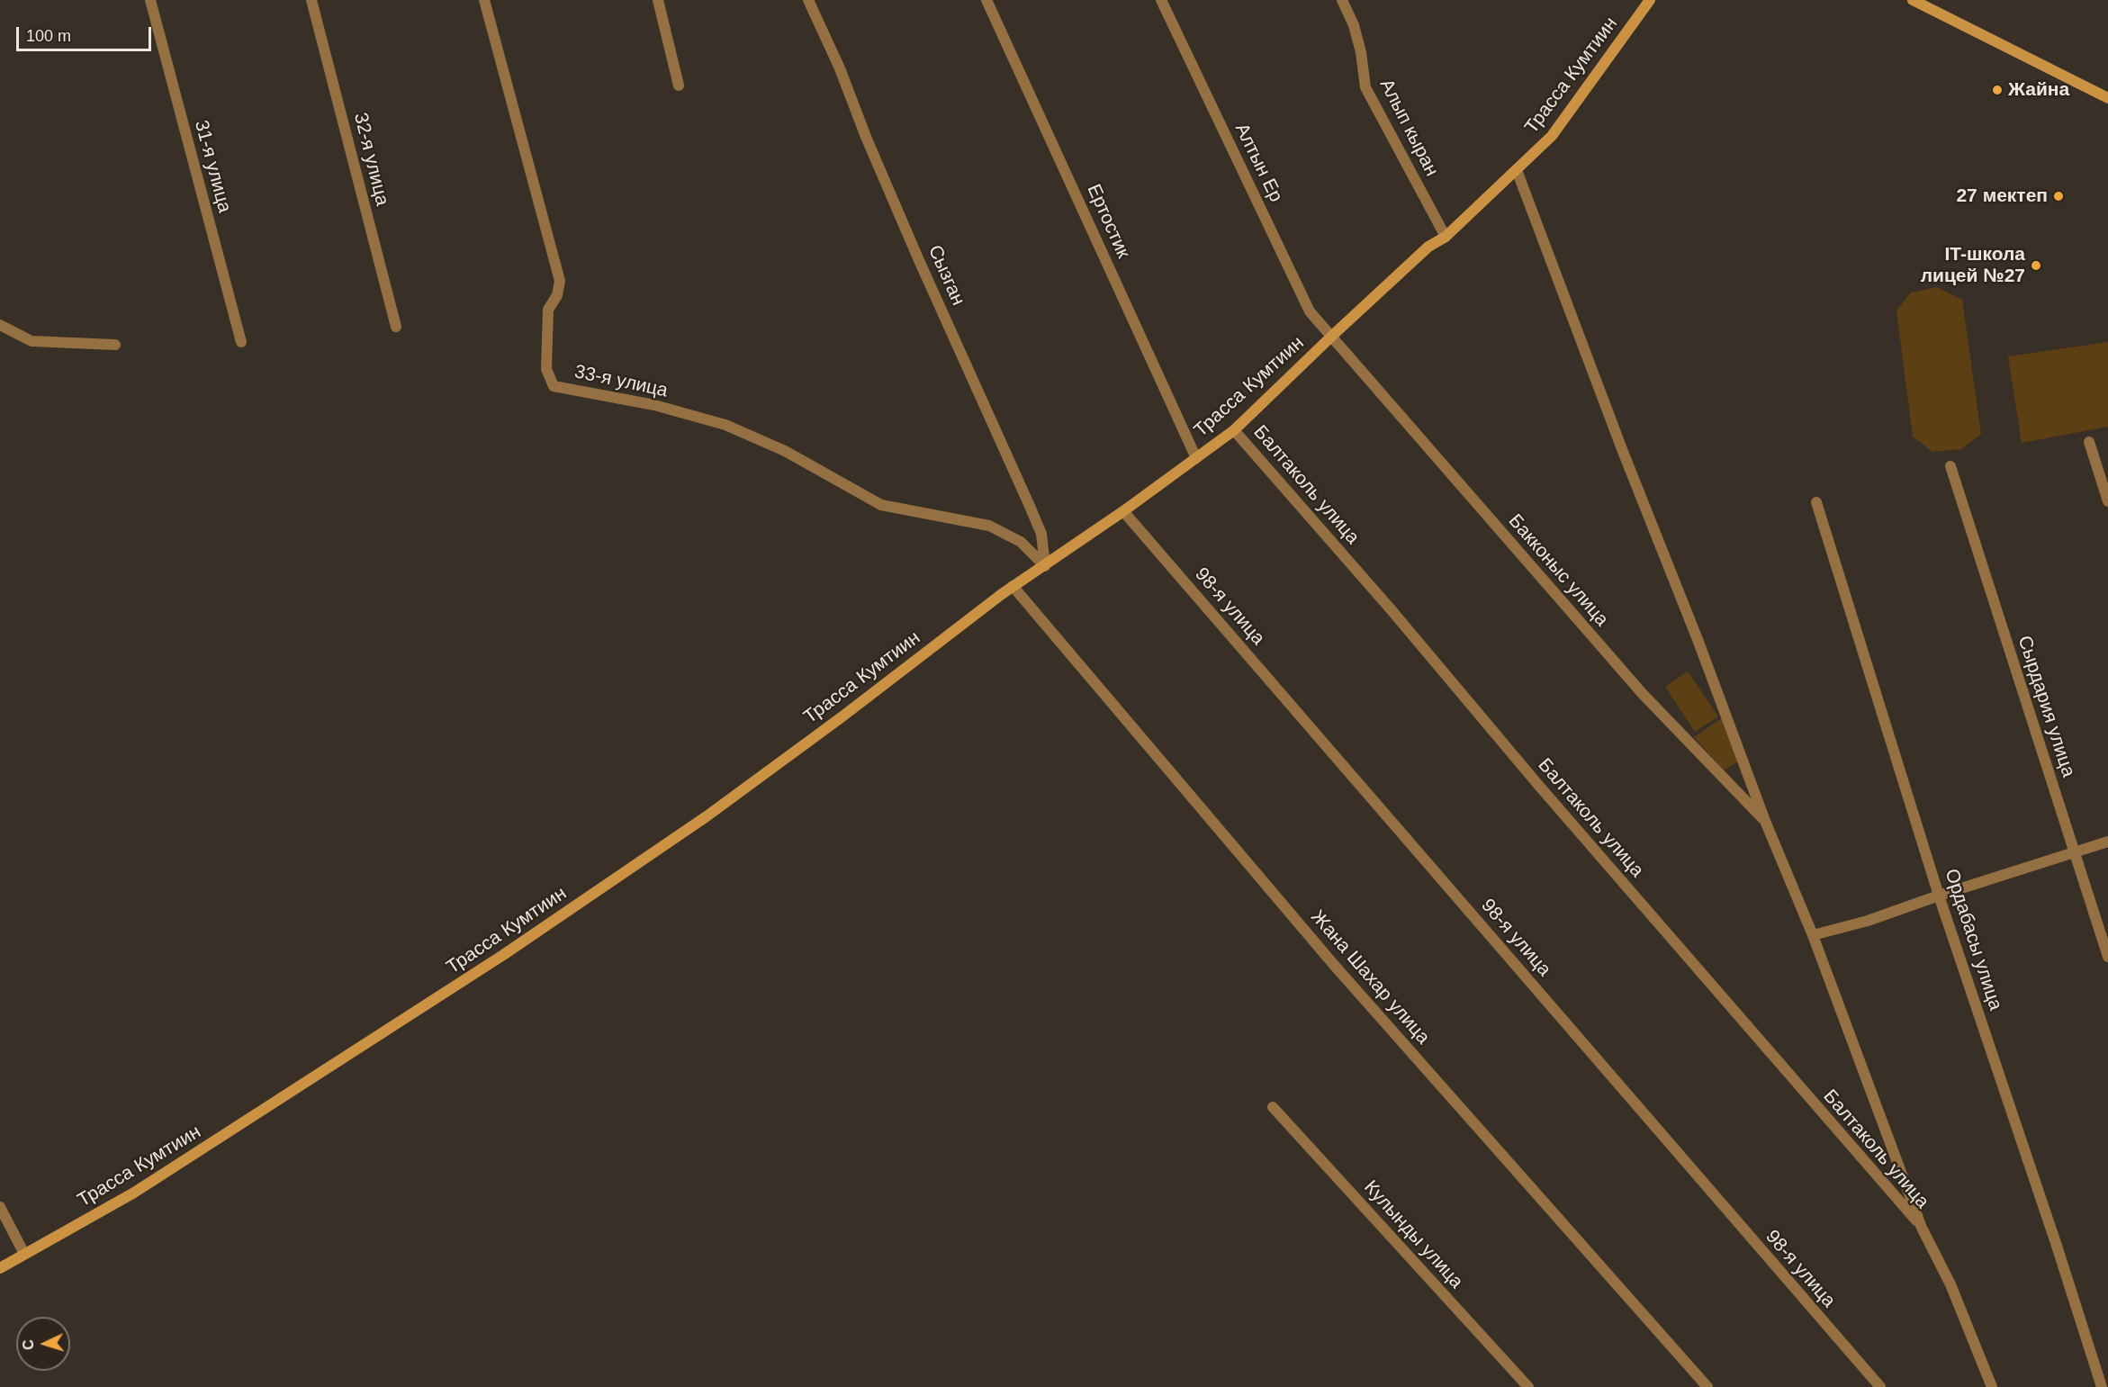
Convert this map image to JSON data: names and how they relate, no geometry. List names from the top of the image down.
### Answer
{
  "streets": {
    "street": [
      "Трасса Кумтиин",
      "Алып кыран",
      "32-я улица",
      "Алтын Ер",
      "31-я улица",
      "Ертостик",
      "Сызган",
      "33-я улица",
      "Балтаколь улица",
      "Бакконыс улица",
      "98-я улица",
      "Сырдария улица",
      "Ордабасы улица",
      "Жана Шахар улица",
      "Кулынды улица"
    ]
  },
  "crossings": [
    ["Трасса Кумтиин", "Алып кыран"],
    ["Трасса Кумтиин", "Алтын Ер"],
    ["Трасса Кумтиин", "Ертостик"],
    ["Трасса Кумтиин", "Сызган"],
    ["Трасса Кумтиин", "33-я улица"],
    ["Трасса Кумтиин", "Балтаколь улица"],
    ["Трасса Кумтиин", "Бакконыс улица"],
    ["Трасса Кумтиин", "98-я улица"],
    ["Трасса Кумтиин", "Жана Шахар улица"],
    ["Алтын Ер", "Бакконыс улица"],
    ["Сызган", "33-я улица"]
  ],
  "places": ["Жайна", "27 мектеп", "IT-школа лицей №27"],
  "scale_bar": "100 m",
  "north": "left"
}
